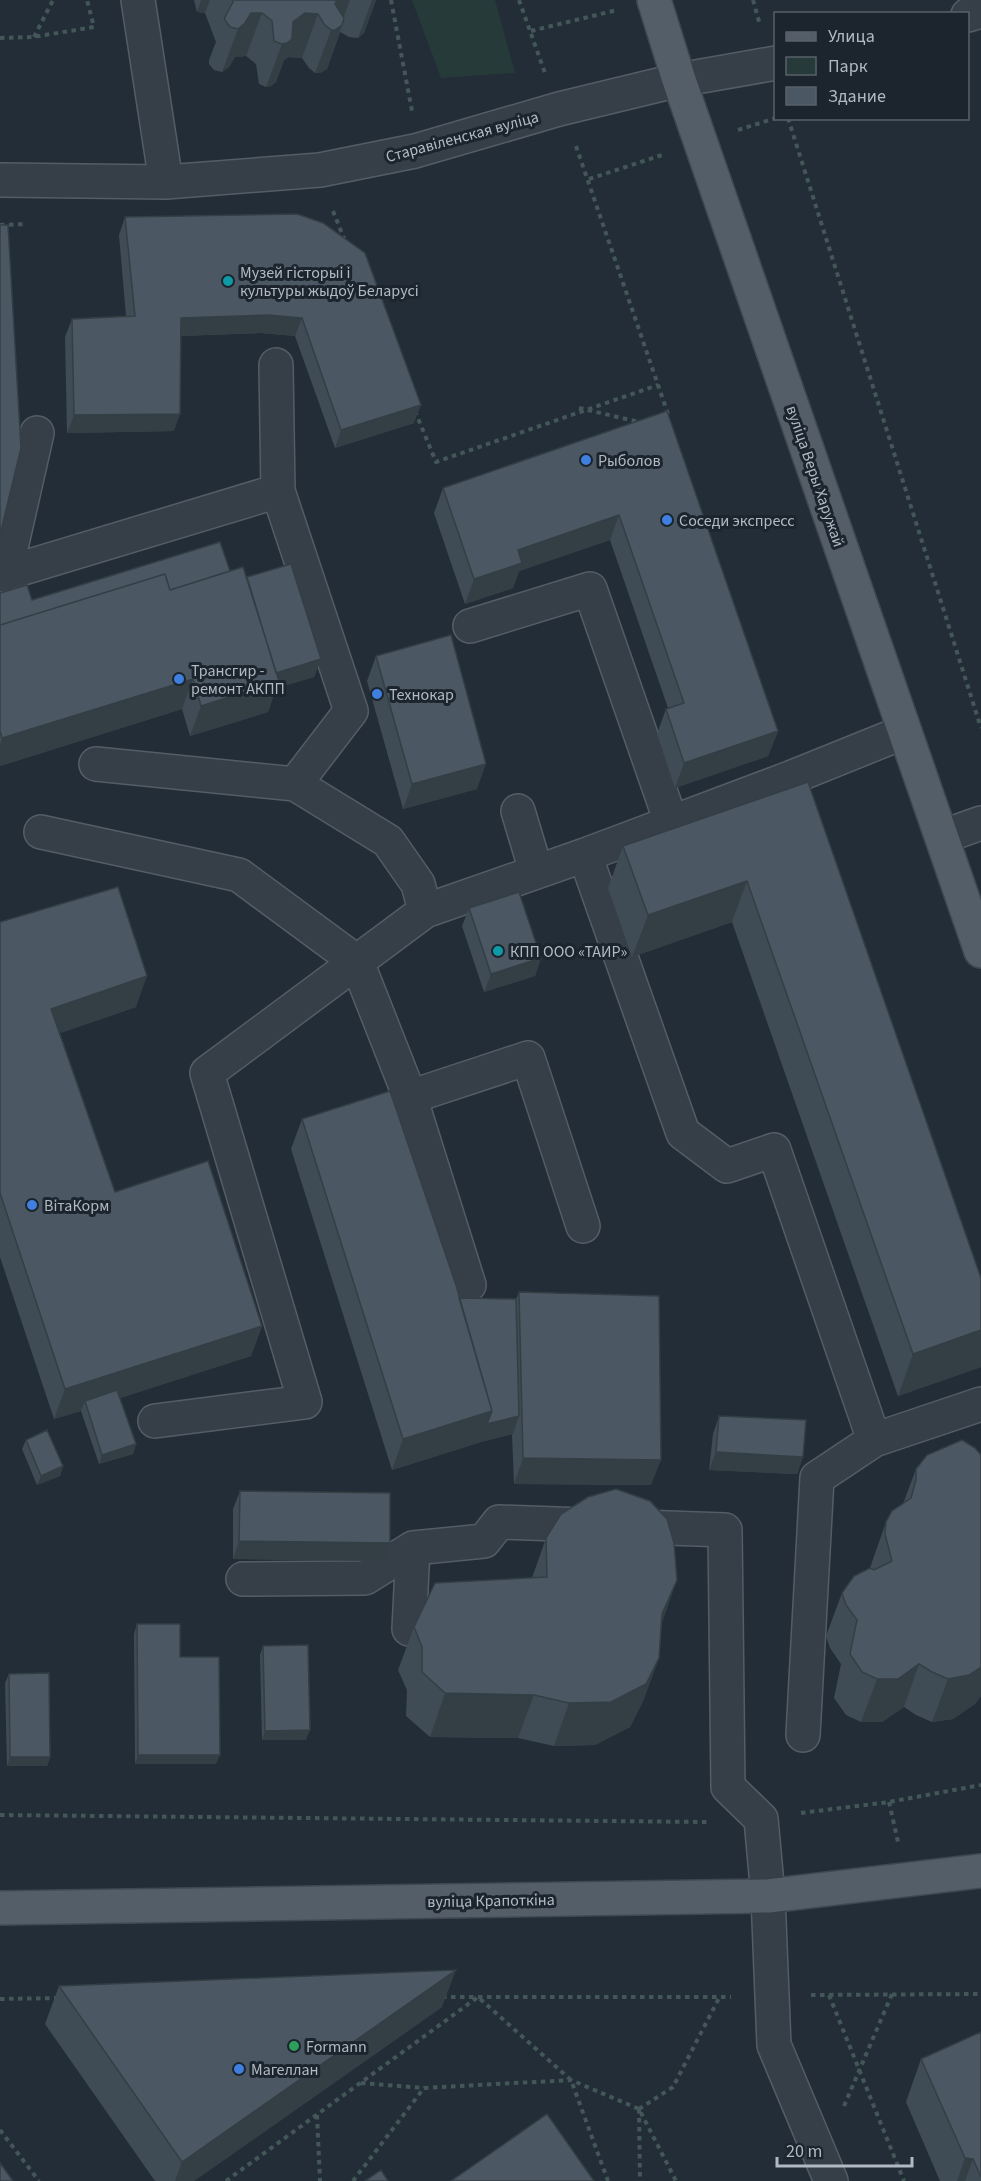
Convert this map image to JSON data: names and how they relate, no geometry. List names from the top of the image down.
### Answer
{
  "streets": {
    "main road": ["вуліца Веры Харужай", "вуліца Крапоткіна"],
    "street": ["Старавіленская вуліца"]
  },
  "crossings": [
    ["Старавіленская вуліца", "вуліца Веры Харужай"]
  ],
  "places": [
    "Музей гісторыі і культуры жыдоў Беларусі",
    "Рыболов",
    "Соседи экспресс",
    "Трансгир - ремонт АКПП",
    "Технокар",
    "КПП ООО «ТАИР»",
    "ВітаКорм",
    "Formann",
    "Магеллан"
  ],
  "legend": ["Улица", "Парк", "Здание"],
  "scale_bar": "20 m"
}
